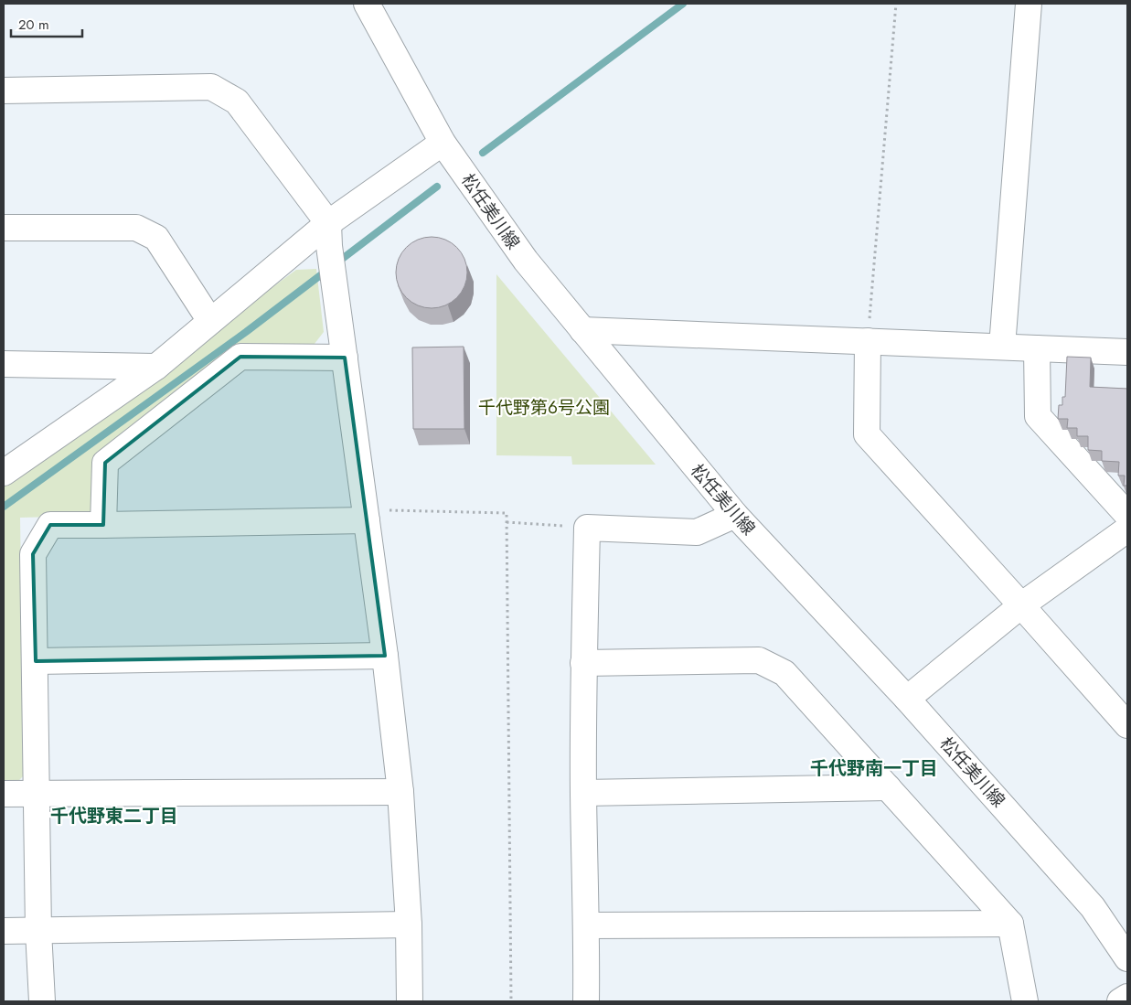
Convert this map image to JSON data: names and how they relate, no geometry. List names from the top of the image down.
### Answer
{
  "streets": {
    "street": ["松任美川線"]
  },
  "districts": ["千代野南一丁目", "千代野東二丁目"],
  "parks": ["千代野第６号公園"],
  "scale_bar": "20 m"
}
